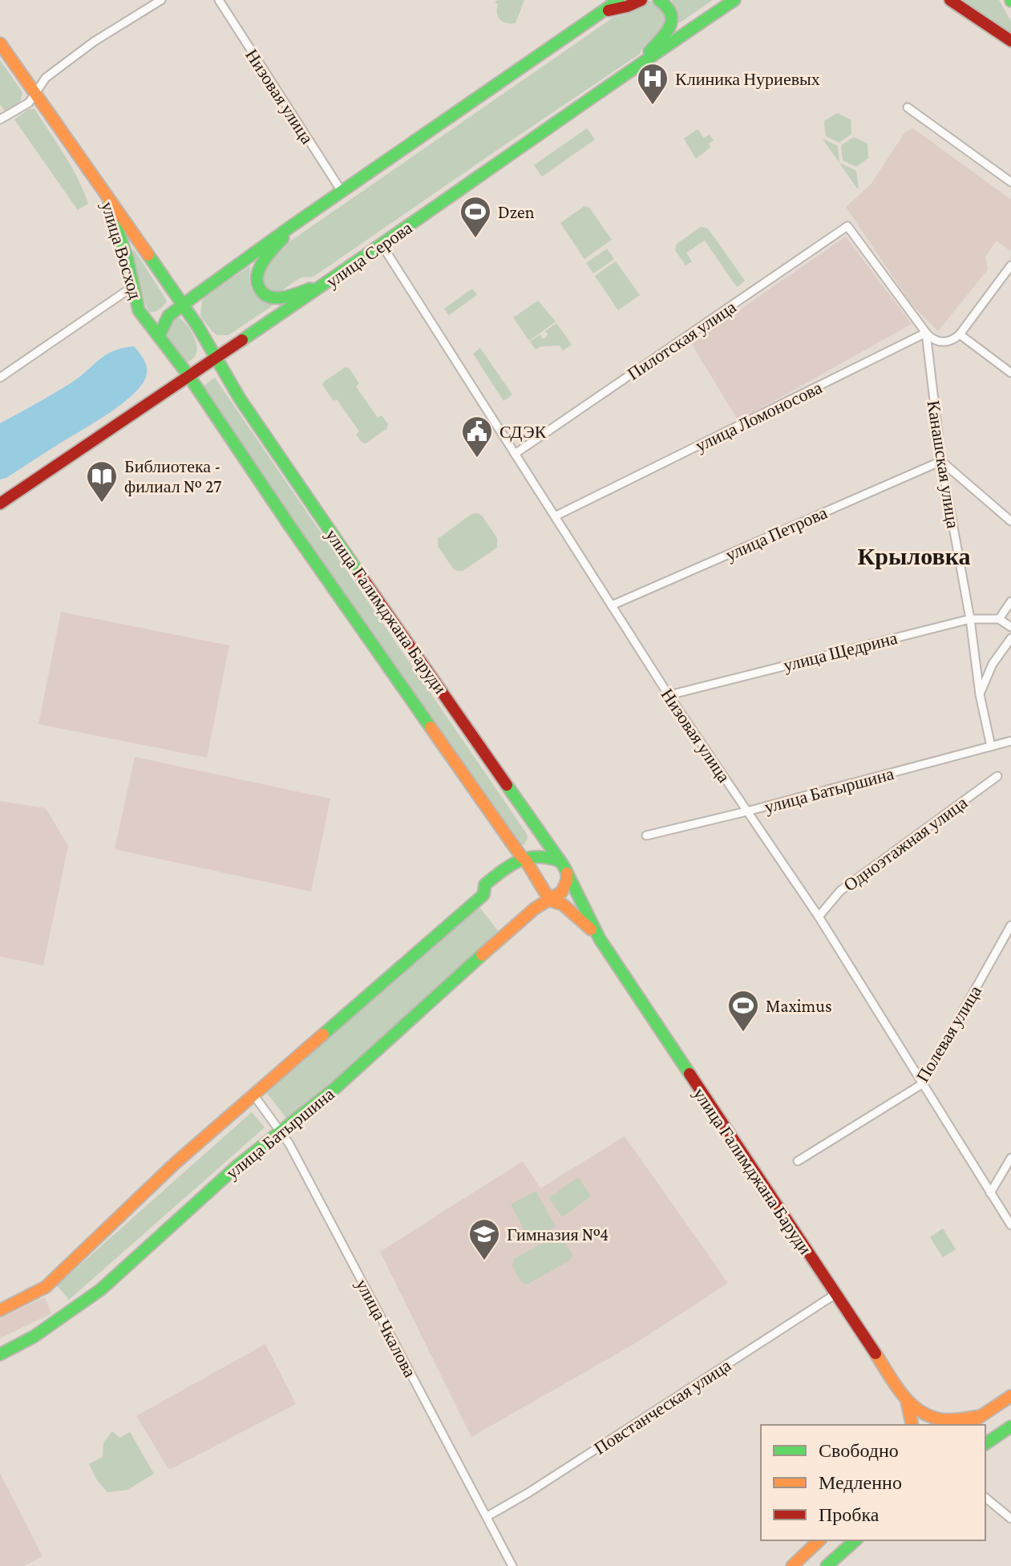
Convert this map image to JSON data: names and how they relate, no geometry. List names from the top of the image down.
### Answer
{
  "streets": {
    "street": [
      "Низовая улица",
      "улица Восход",
      "улица Серова",
      "Пилотская улица",
      "улица Ломоносова",
      "Канашская улица",
      "улица Петрова",
      "улица Галимджана Баруди",
      "улица Щедрина",
      "улица Батыршина",
      "Одноэтажная улица",
      "Полевая улица",
      "улица Чкалова",
      "Повстанческая улица"
    ]
  },
  "crossings": [
    ["Низовая улица", "улица Серова"],
    ["Низовая улица", "Пилотская улица"],
    ["Низовая улица", "улица Ломоносова"],
    ["Низовая улица", "улица Петрова"],
    ["Низовая улица", "улица Щедрина"],
    ["Низовая улица", "улица Батыршина"],
    ["Низовая улица", "Одноэтажная улица"],
    ["Низовая улица", "Полевая улица"],
    ["улица Восход", "улица Серова"],
    ["улица Восход", "улица Галимджана Баруди"],
    ["улица Серова", "улица Галимджана Баруди"],
    ["Пилотская улица", "улица Ломоносова"],
    ["Пилотская улица", "Канашская улица"],
    ["улица Ломоносова", "Канашская улица"],
    ["Канашская улица", "улица Петрова"],
    ["Канашская улица", "улица Щедрина"],
    ["Канашская улица", "улица Батыршина"],
    ["улица Галимджана Баруди", "улица Батыршина"],
    ["улица Галимджана Баруди", "Повстанческая улица"],
    ["улица Батыршина", "улица Чкалова"],
    ["улица Чкалова", "Повстанческая улица"]
  ],
  "districts": ["Крыловка"],
  "places": {
    "hospital": ["Клиника Нуриевых"],
    "sports": ["Dzen", "Maximus"],
    "public building": ["СДЭК"],
    "library": ["Библиотека - филиал № 27"],
    "school or university": ["Гимназия №4"]
  },
  "legend": ["Свободно", "Медленно", "Пробка"]
}
